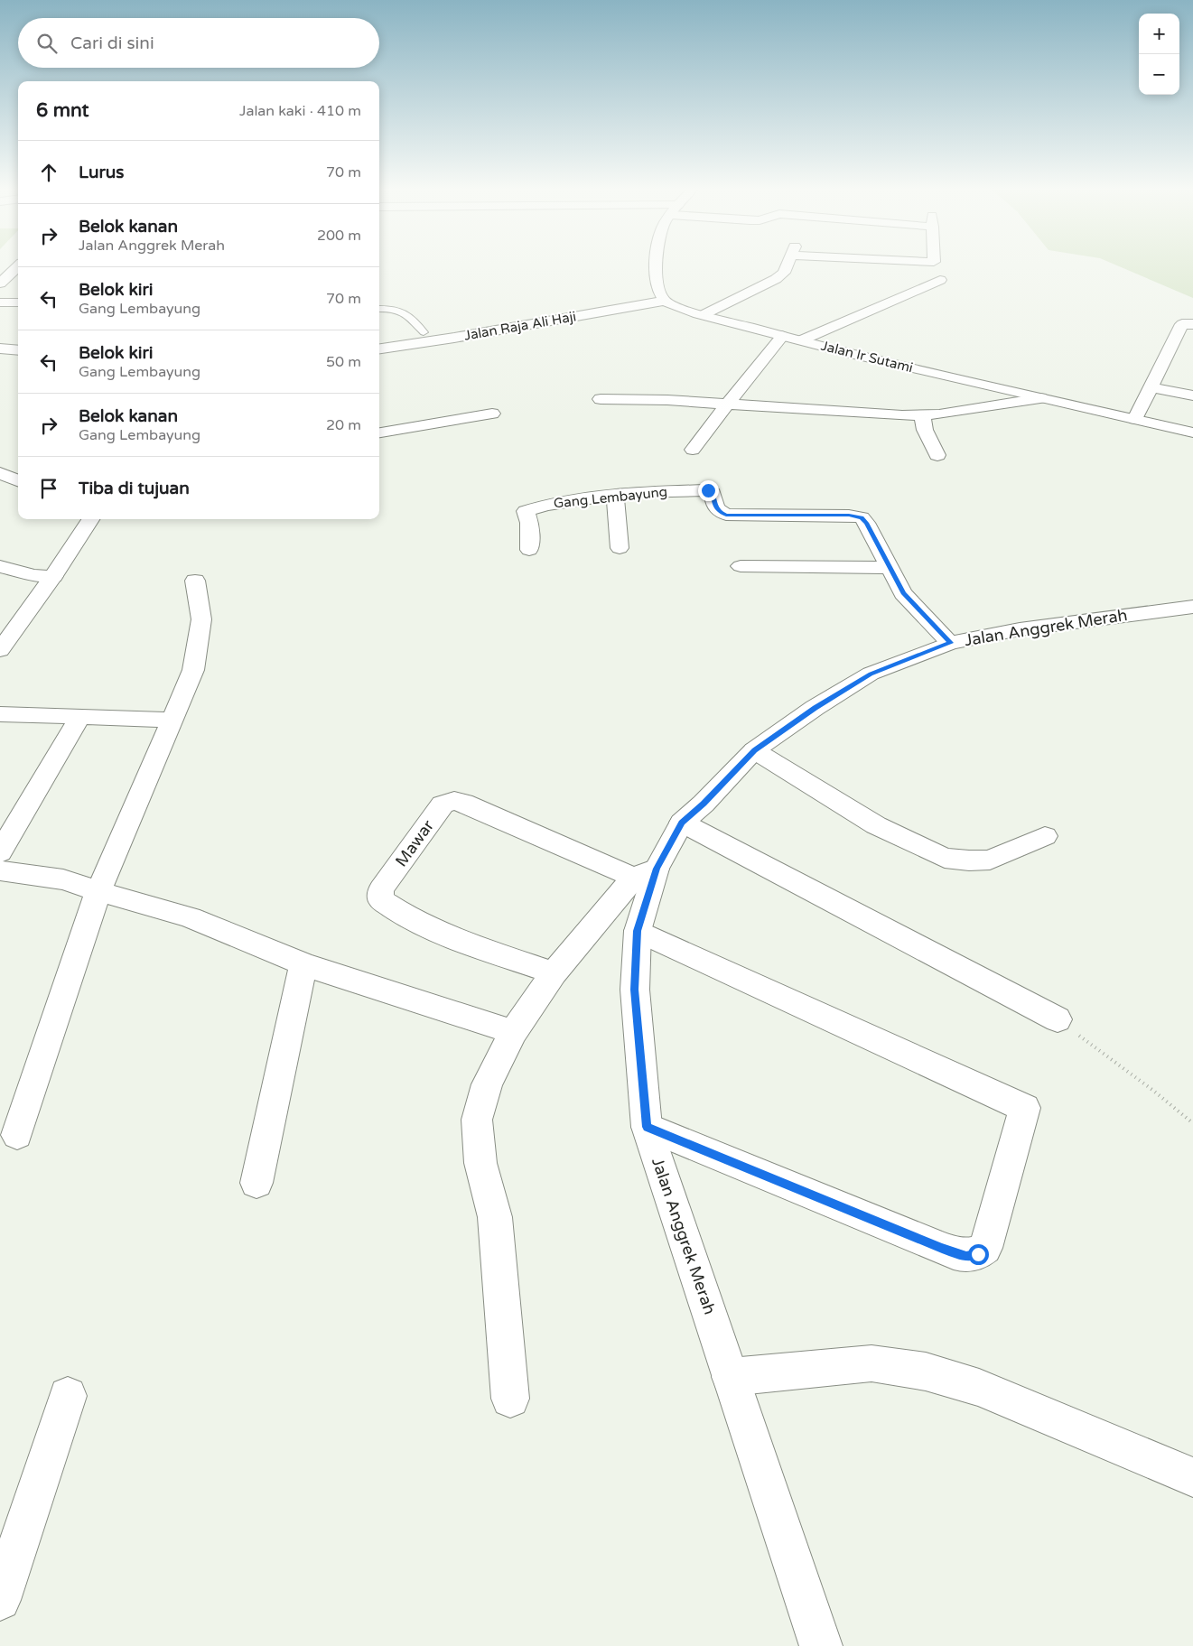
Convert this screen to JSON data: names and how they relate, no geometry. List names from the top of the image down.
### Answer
{
  "streets": {
    "street": [
      "Jalan Raja Ali Haji",
      "Jalan Ir Sutami",
      "Gang Lembayung",
      "Jalan Anggrek Merah",
      "Mawar"
    ]
  },
  "crossings": [
    ["Jalan Raja Ali Haji", "Jalan Ir Sutami"],
    ["Gang Lembayung", "Jalan Anggrek Merah"],
    ["Jalan Anggrek Merah", "Mawar"]
  ],
  "page": {
    "map_buttons": ["+", "−"],
    "search": "Cari di sini",
    "heading": ["6 mnt", "Jalan kaki · 410 m"],
    "list": [
      ["Lurus", "70 m"],
      ["Belok kanan", "Jalan Anggrek Merah", "200 m"],
      ["Belok kiri", "Gang Lembayung", "70 m"],
      ["Belok kiri", "Gang Lembayung", "50 m"],
      ["Belok kanan", "Gang Lembayung", "20 m"],
      "Tiba di tujuan"
    ]
  }
}
